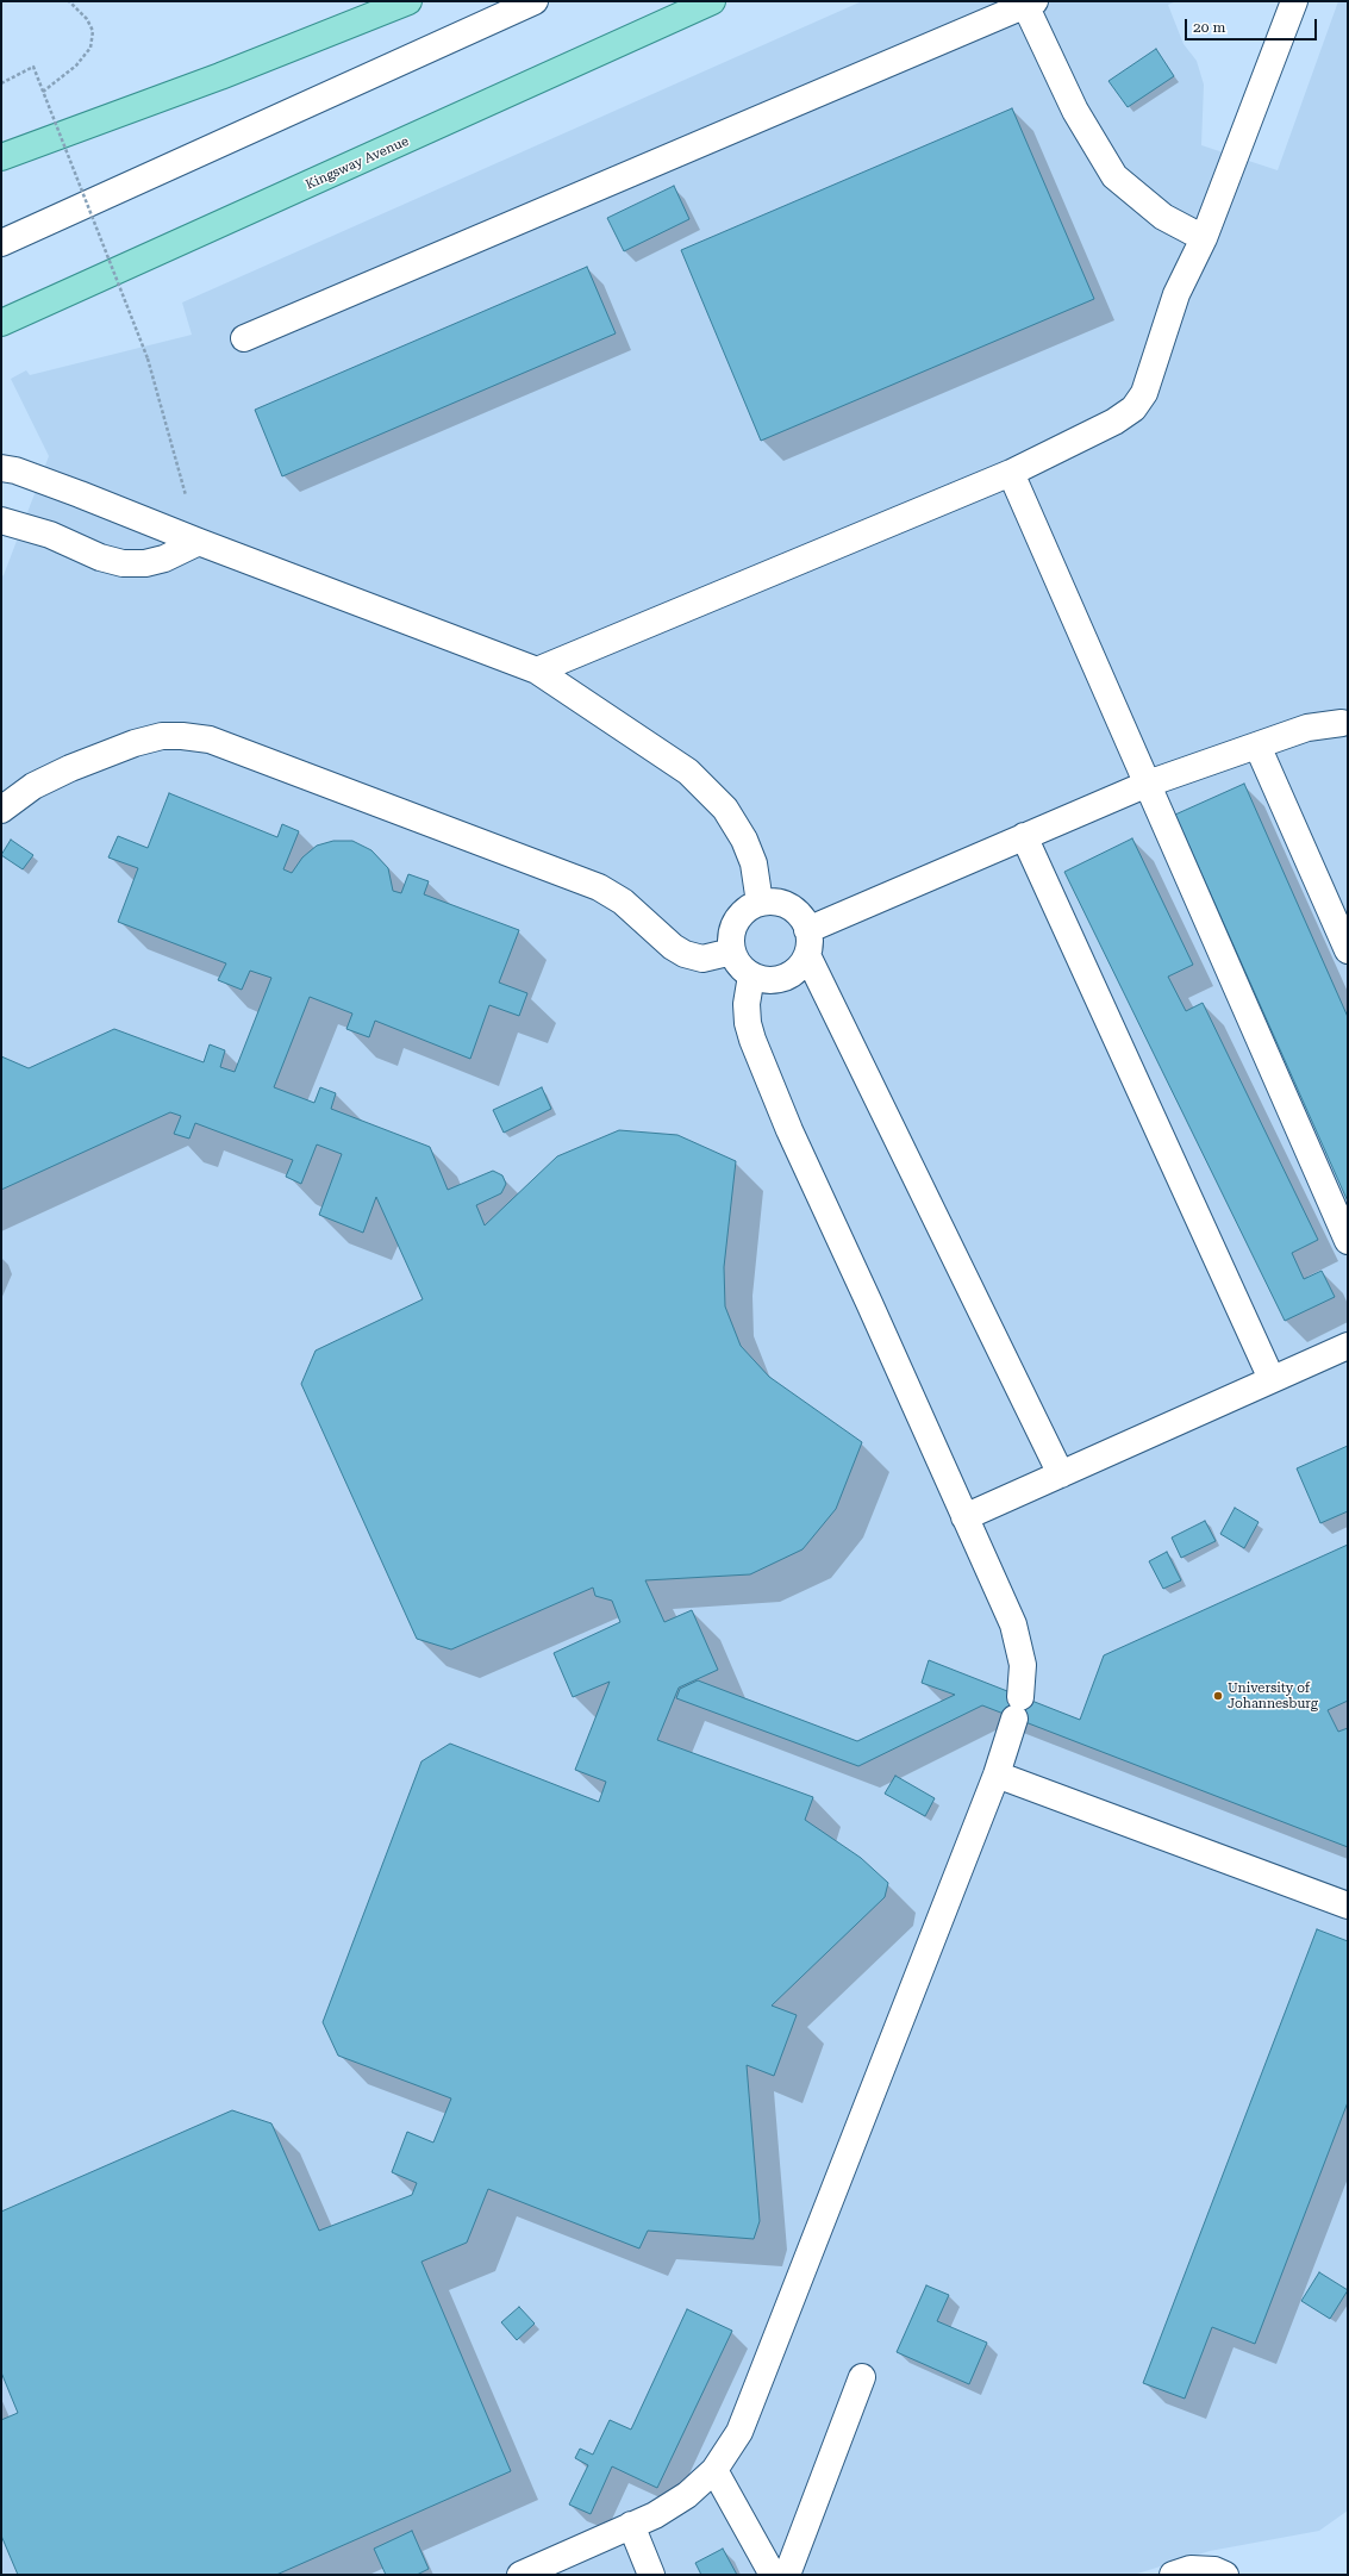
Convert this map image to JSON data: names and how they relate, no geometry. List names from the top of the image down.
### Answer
{
  "streets": {
    "main road": ["Kingsway Avenue"]
  },
  "places": ["University of Johannesburg"],
  "scale_bar": "20 m"
}
